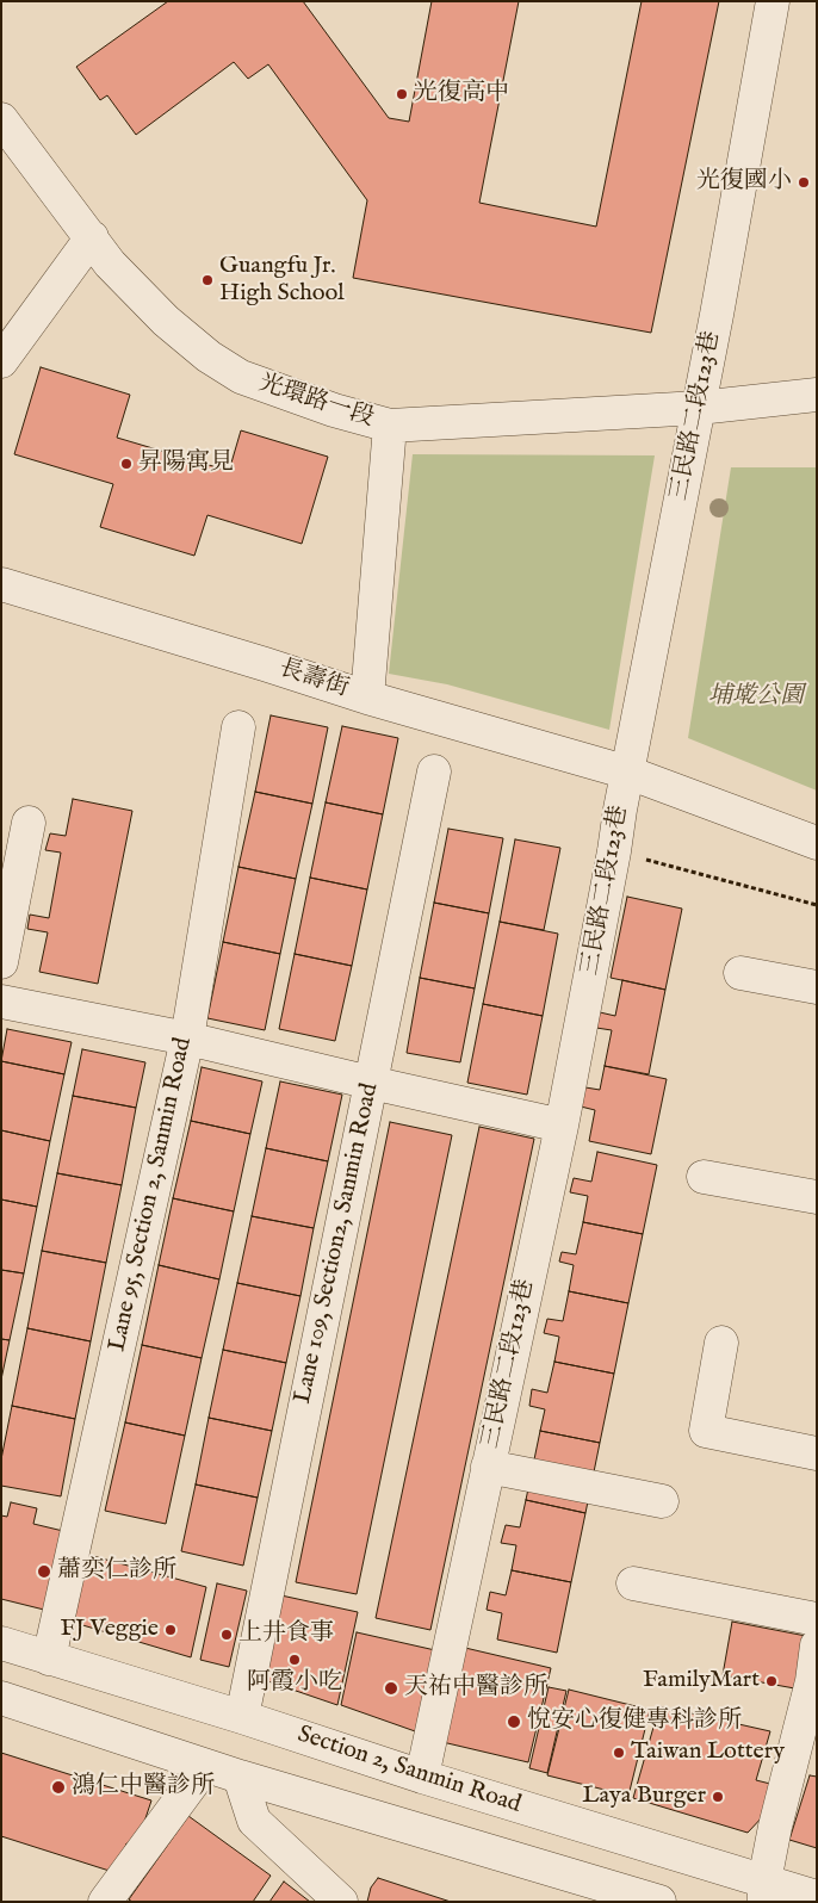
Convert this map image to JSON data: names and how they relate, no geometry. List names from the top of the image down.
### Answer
{
  "streets": {
    "street": [
      "光環路一段",
      "三民路二段123巷",
      "長壽街",
      "Lane 95, Section 2, Sanmin Road",
      "Lane 109, Section2, Sanmin Road",
      "Section 2, Sanmin Road"
    ]
  },
  "crossings": [
    ["光環路一段", "三民路二段123巷"],
    ["三民路二段123巷", "長壽街"],
    ["三民路二段123巷", "Section 2, Sanmin Road"],
    ["Lane 95, Section 2, Sanmin Road", "Section 2, Sanmin Road"],
    ["Lane 109, Section2, Sanmin Road", "Section 2, Sanmin Road"]
  ],
  "parks": ["埔墘公園"],
  "places": [
    "光復高中",
    "光復國小",
    "Guangfu Jr. High School",
    "昇陽寓見",
    "蕭奕仁診所",
    "FJ Veggie",
    "上井食事",
    "阿霞小吃",
    "FamilyMart",
    "天祐中醫診所",
    "悅安心復健專科診所",
    "Taiwan Lottery",
    "鴻仁中醫診所",
    "Laya Burger"
  ]
}
